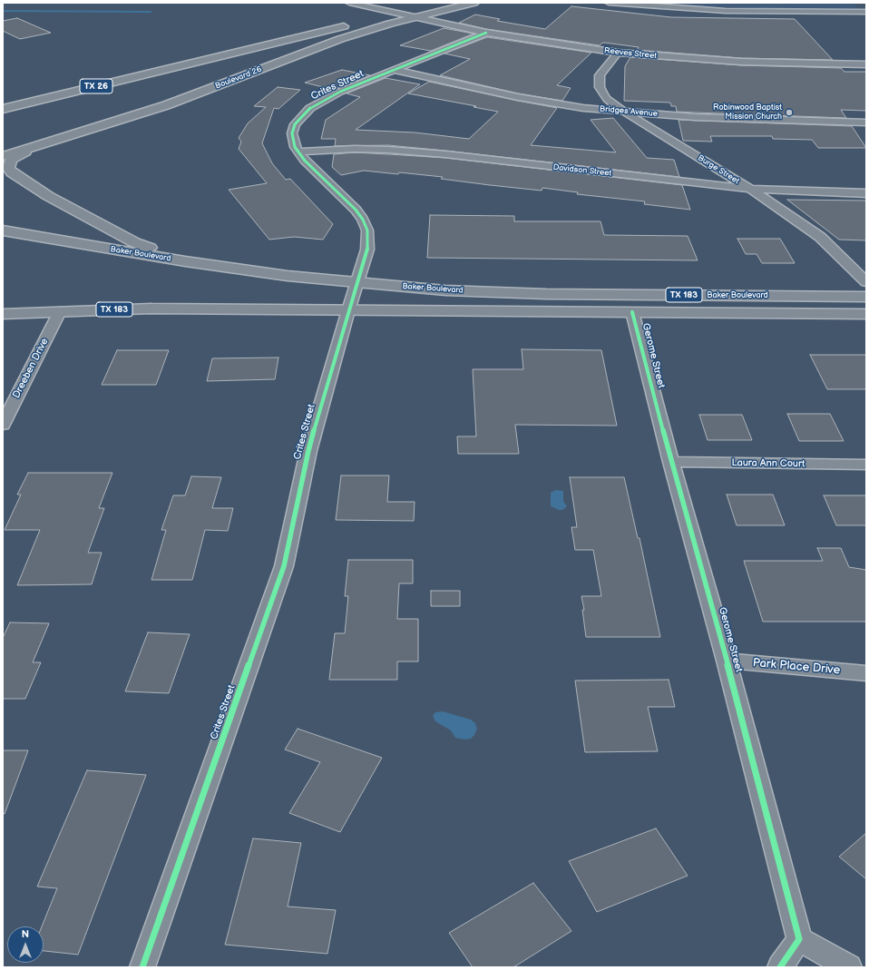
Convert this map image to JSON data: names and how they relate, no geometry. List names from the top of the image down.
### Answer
{
  "streets": {
    "main road": [
      "Boulevard 26",
      "TX 26",
      "Baker Boulevard",
      "TX 183"
    ],
    "street": [
      "Reeves Street",
      "Crites Street",
      "Bridges Avenue",
      "Burge Street",
      "Davidson Street",
      "Gerome Street",
      "Dreeben Drive",
      "Laura Ann Court",
      "Park Place Drive"
    ]
  },
  "crossings": [
    ["Reeves Street", "Boulevard 26"],
    ["Reeves Street", "Crites Street"],
    ["Reeves Street", "Burge Street"],
    ["Crites Street", "Bridges Avenue"],
    ["Crites Street", "Davidson Street"],
    ["Crites Street", "Baker Boulevard"],
    ["Bridges Avenue", "Burge Street"],
    ["Burge Street", "Davidson Street"],
    ["Baker Boulevard", "Gerome Street"],
    ["Baker Boulevard", "Dreeben Drive"],
    ["Gerome Street", "Laura Ann Court"],
    ["Gerome Street", "Park Place Drive"]
  ],
  "places": ["Robinwood Baptist Mission Church"],
  "north": "top"
}
